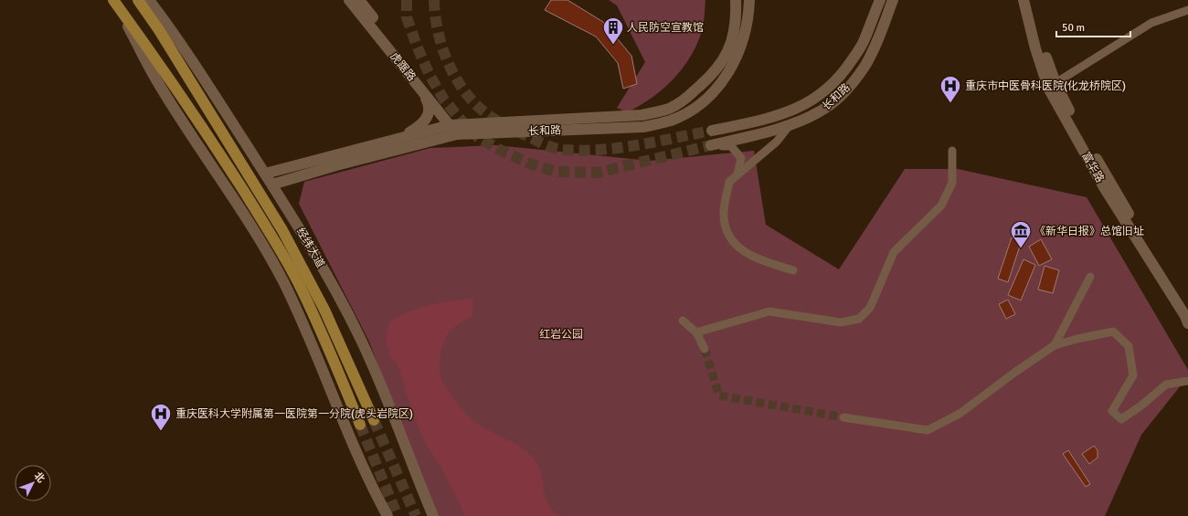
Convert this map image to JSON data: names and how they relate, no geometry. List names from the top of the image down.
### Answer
{
  "streets": {
    "main road": [
      "虎踞路",
      "长和路",
      "富华路",
      "经纬大道"
    ]
  },
  "crossings": [
    ["虎踞路", "长和路"],
    ["长和路", "经纬大道"]
  ],
  "parks": ["红岩公园"],
  "places": {
    "building": ["人民防空宣教馆"],
    "hospital": ["重庆市中医骨科医院(化龙桥院区)", "重庆医科大学附属第一医院第一分院(虎头岩院区)"],
    "museum": ["《新华日报》总馆旧址"]
  },
  "scale_bar": "50 m",
  "north": "top right"
}
